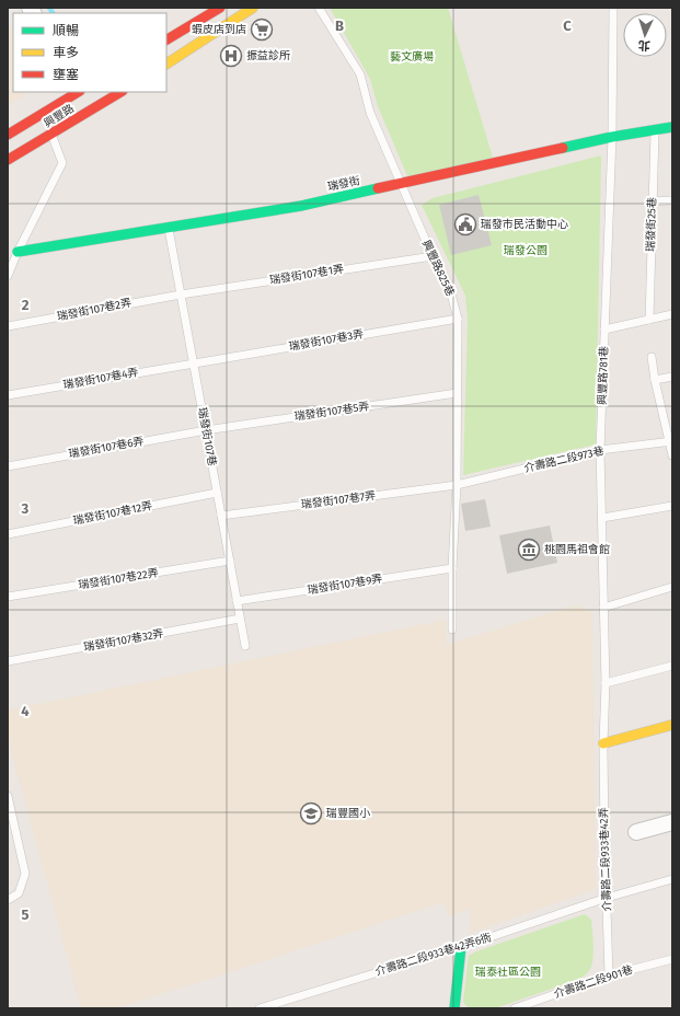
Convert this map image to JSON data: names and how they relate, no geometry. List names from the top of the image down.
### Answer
{
  "streets": {
    "street": ["興豐路", "瑞發街"],
    "lane": [
      "瑞發街25巷",
      "興豐路825巷",
      "瑞發街107巷1弄",
      "瑞發街107巷2弄",
      "瑞發街107巷3弄",
      "興豐路781巷",
      "瑞發街107巷4弄",
      "瑞發街107巷5弄",
      "瑞發街107巷",
      "瑞發街107巷6弄",
      "介壽路二段973巷",
      "瑞發街107巷7弄",
      "瑞發街107巷12弄",
      "瑞發街107巷22弄",
      "瑞發街107巷9弄",
      "瑞發街107巷32弄",
      "介壽路二段933巷42弄",
      "介壽路二段933巷42弄6衖",
      "介壽路二段901巷"
    ]
  },
  "crossings": [
    ["瑞發街", "瑞發街25巷"],
    ["瑞發街", "興豐路825巷"],
    ["瑞發街", "興豐路781巷"],
    ["瑞發街", "瑞發街107巷"],
    ["興豐路825巷", "瑞發街107巷1弄"],
    ["興豐路825巷", "瑞發街107巷3弄"],
    ["興豐路825巷", "瑞發街107巷5弄"],
    ["興豐路825巷", "介壽路二段973巷"],
    ["興豐路825巷", "瑞發街107巷7弄"],
    ["興豐路825巷", "瑞發街107巷9弄"],
    ["瑞發街107巷1弄", "瑞發街107巷2弄"],
    ["瑞發街107巷1弄", "瑞發街107巷"],
    ["瑞發街107巷2弄", "瑞發街107巷"],
    ["瑞發街107巷3弄", "瑞發街107巷4弄"],
    ["瑞發街107巷3弄", "瑞發街107巷"],
    ["興豐路781巷", "介壽路二段973巷"],
    ["興豐路781巷", "介壽路二段933巷42弄"],
    ["瑞發街107巷4弄", "瑞發街107巷"],
    ["瑞發街107巷5弄", "瑞發街107巷"],
    ["瑞發街107巷5弄", "瑞發街107巷6弄"],
    ["瑞發街107巷", "瑞發街107巷6弄"],
    ["瑞發街107巷", "瑞發街107巷7弄"],
    ["瑞發街107巷", "瑞發街107巷12弄"],
    ["瑞發街107巷", "瑞發街107巷22弄"],
    ["瑞發街107巷", "瑞發街107巷9弄"],
    ["瑞發街107巷", "瑞發街107巷32弄"],
    ["介壽路二段973巷", "瑞發街107巷7弄"],
    ["介壽路二段933巷42弄", "介壽路二段933巷42弄6衖"],
    ["介壽路二段933巷42弄", "介壽路二段901巷"]
  ],
  "parks": ["藝文廣場", "瑞發公園", "瑞泰社區公園"],
  "places": {
    "supermarket": ["蝦皮店到店"],
    "hospital": ["振益診所"],
    "public building": ["瑞發市民活動中心"],
    "museum": ["桃園馬祖會館"],
    "school or university": ["瑞豐國小"]
  },
  "legend": ["順暢", "車多", "壅塞"],
  "north": "bottom",
  "grid": {
    "columns": ["B", "C"],
    "rows": [
      "2",
      "3",
      "4",
      "5"
    ]
  }
}
